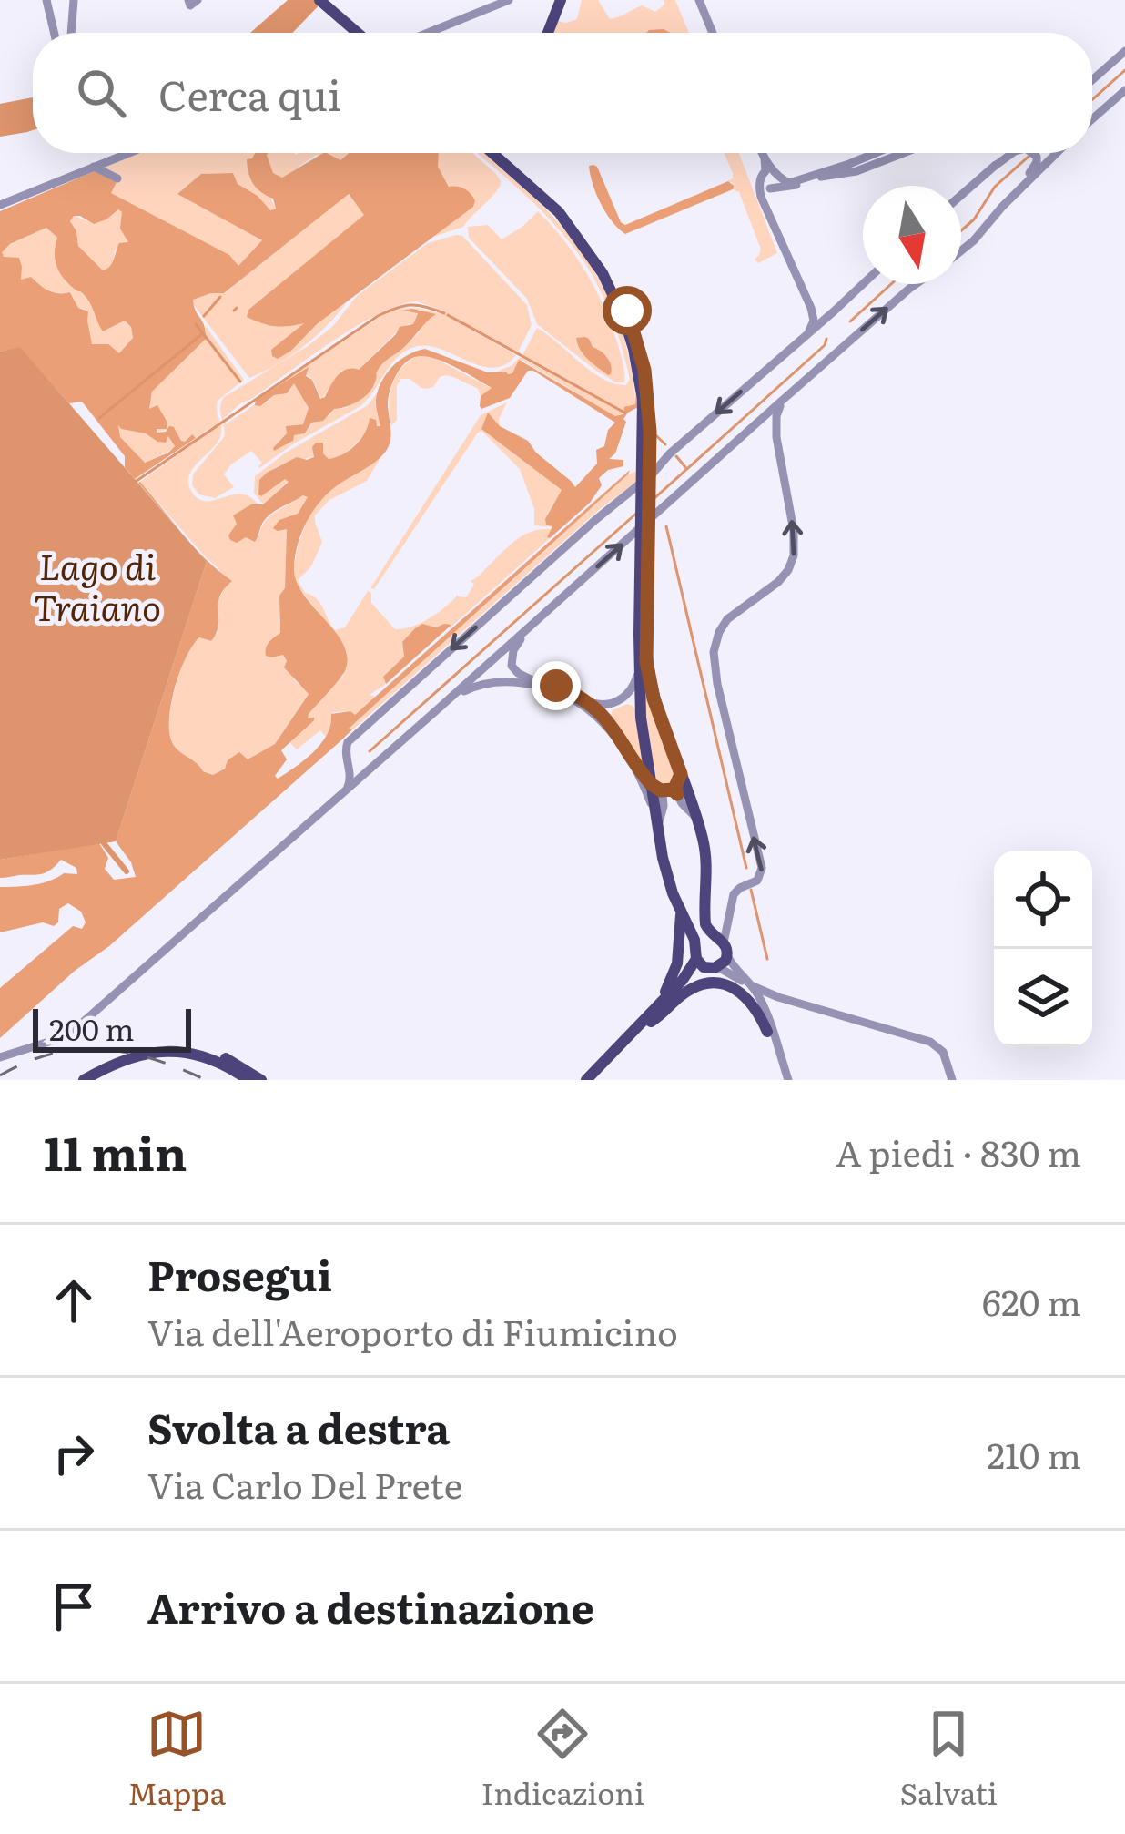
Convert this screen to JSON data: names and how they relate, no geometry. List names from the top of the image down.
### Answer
{
  "water": ["Lago di Traiano"],
  "scale_bar": "200 m",
  "north": "bottom",
  "page": {
    "search": "Cerca qui",
    "scale": "200 m",
    "heading": ["11 min", "A piedi · 830 m"],
    "list": [
      ["Prosegui", "Via dell'Aeroporto di Fiumicino", "620 m"],
      ["Svolta a destra", "Via Carlo Del Prete", "210 m"],
      "Arrivo a destinazione"
    ],
    "nav": ["Mappa", "Indicazioni", "Salvati"]
  }
}
